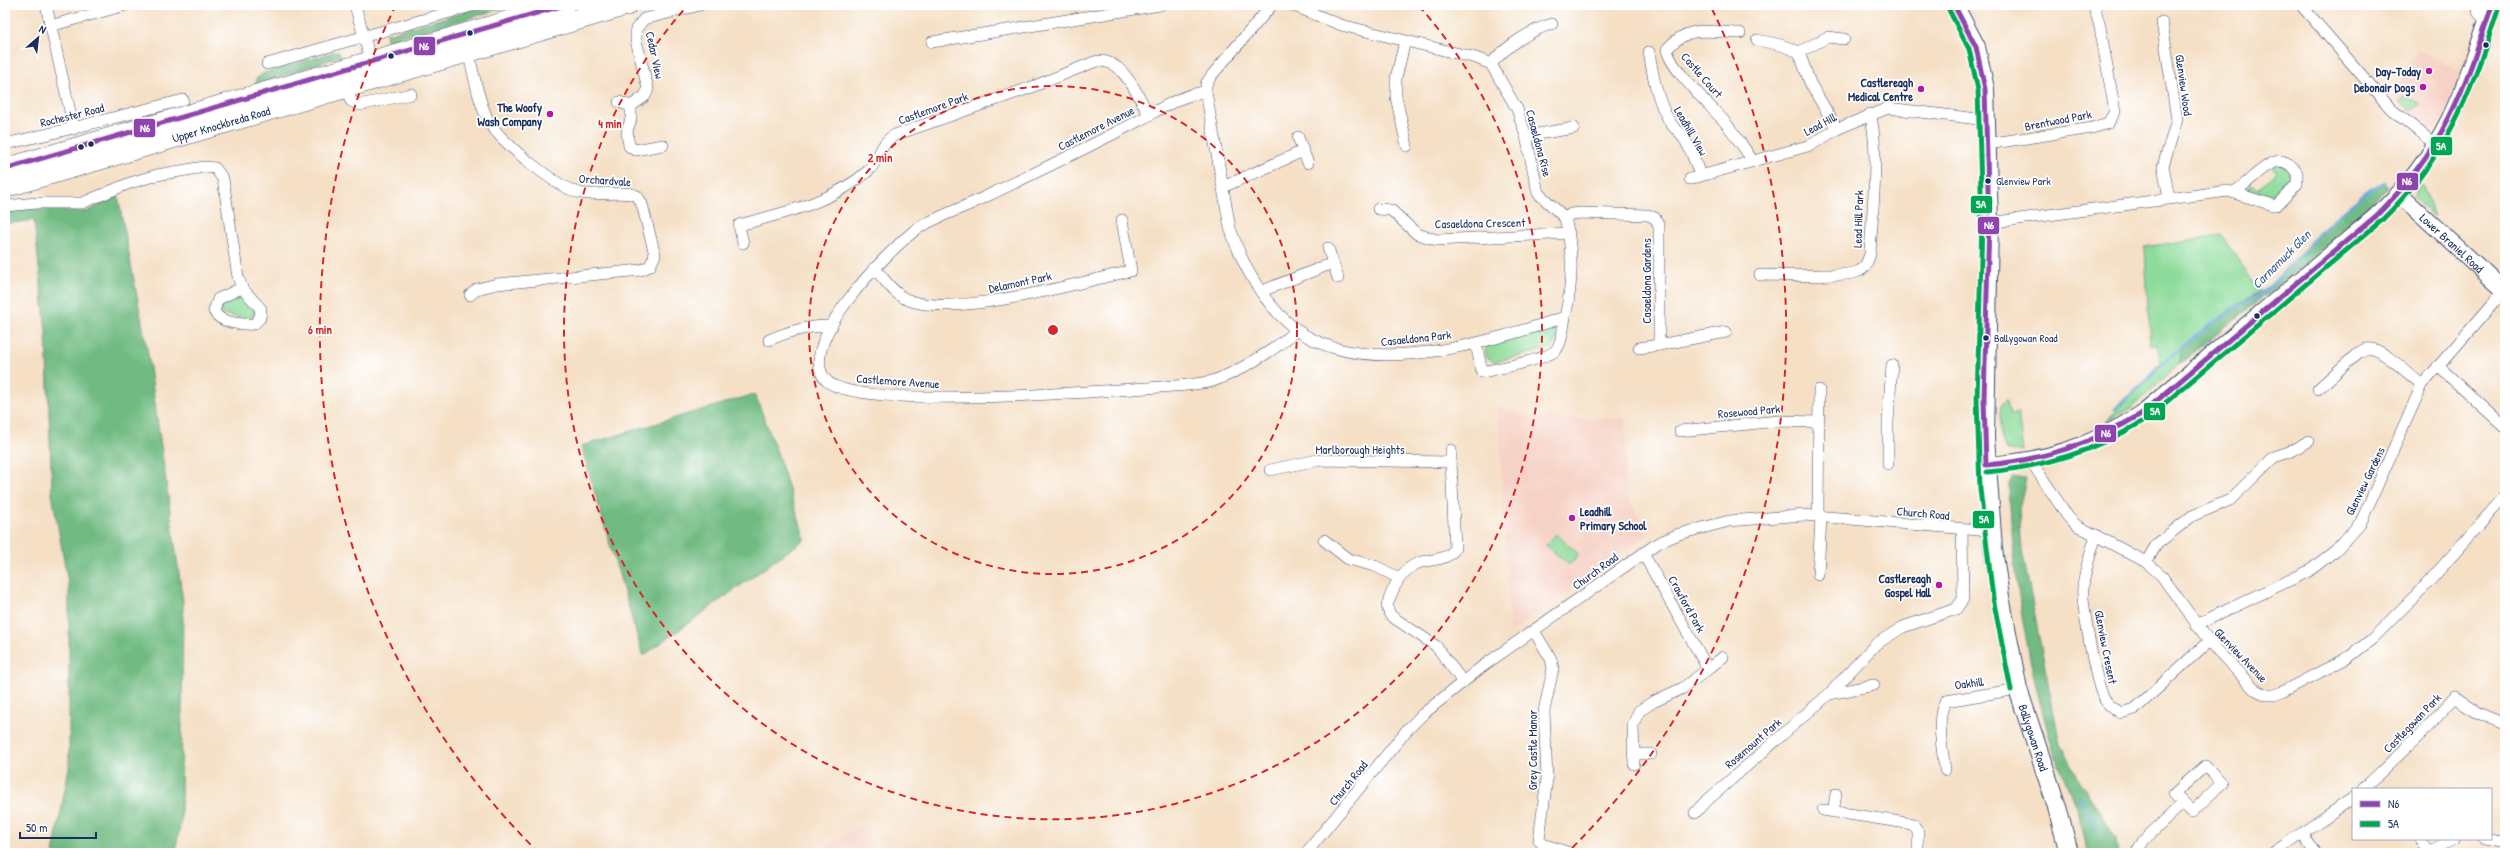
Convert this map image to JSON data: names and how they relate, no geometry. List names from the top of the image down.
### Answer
{
  "streets": {
    "highway": ["Upper Knockbreda Road"],
    "main road": ["Ballygowan Road"],
    "street": [
      "Cedar View",
      "Castle Court",
      "Glenview Wood",
      "Castlemore Park",
      "Rochester Road",
      "Brentwood Park",
      "Lead Hill",
      "Castlemore Avenue",
      "Leadhill View",
      "Casaeldona Rise",
      "Orchardvale",
      "Lead Hill Park",
      "Casaeldona Crescent",
      "Lower Braniel Road",
      "Casaeldona Gardens",
      "Delamont Park",
      "Casaeldona Park",
      "Rosewood Park",
      "Marlborough Heights",
      "Glenview Gardens",
      "Church Road",
      "Crawford Park",
      "Glenview Cresent",
      "Glenview Avenue",
      "Oakhill",
      "Castlegowan Park",
      "Rosemount Park",
      "Grey Castle Manor"
    ]
  },
  "crossings": [
    ["Castle Court", "Lead Hill"],
    ["Castlemore Park", "Castlemore Avenue"],
    ["Brentwood Park", "Ballygowan Road"],
    ["Upper Knockbreda Road", "Orchardvale"],
    ["Lead Hill", "Leadhill View"],
    ["Lead Hill", "Lead Hill Park"],
    ["Lead Hill", "Ballygowan Road"],
    ["Castlemore Avenue", "Delamont Park"],
    ["Castlemore Avenue", "Casaeldona Park"],
    ["Casaeldona Rise", "Casaeldona Gardens"],
    ["Lower Braniel Road", "Glenview Gardens"],
    ["Glenview Gardens", "Glenview Avenue"],
    ["Church Road", "Crawford Park"],
    ["Church Road", "Ballygowan Road"],
    ["Church Road", "Rosemount Park"],
    ["Church Road", "Grey Castle Manor"],
    ["Glenview Cresent", "Glenview Avenue"],
    ["Oakhill", "Ballygowan Road"]
  ],
  "water": ["Carnamuck Glen"],
  "places": [
    "Day-Today",
    "Debonair Dogs",
    "Castlereagh Medical Centre",
    "The Woofy Wash Company",
    "Glenview Park",
    "Ballygowan Road",
    "Leadhill Primary School",
    "Castlereagh Gospel Hall"
  ],
  "lines": ["transit line N6", "transit line 5A"],
  "legend": ["N6", "5A"],
  "scale_bar": "50 m",
  "north": "top right",
  "rings": ["4 min", "2 min", "6 min"]
}
